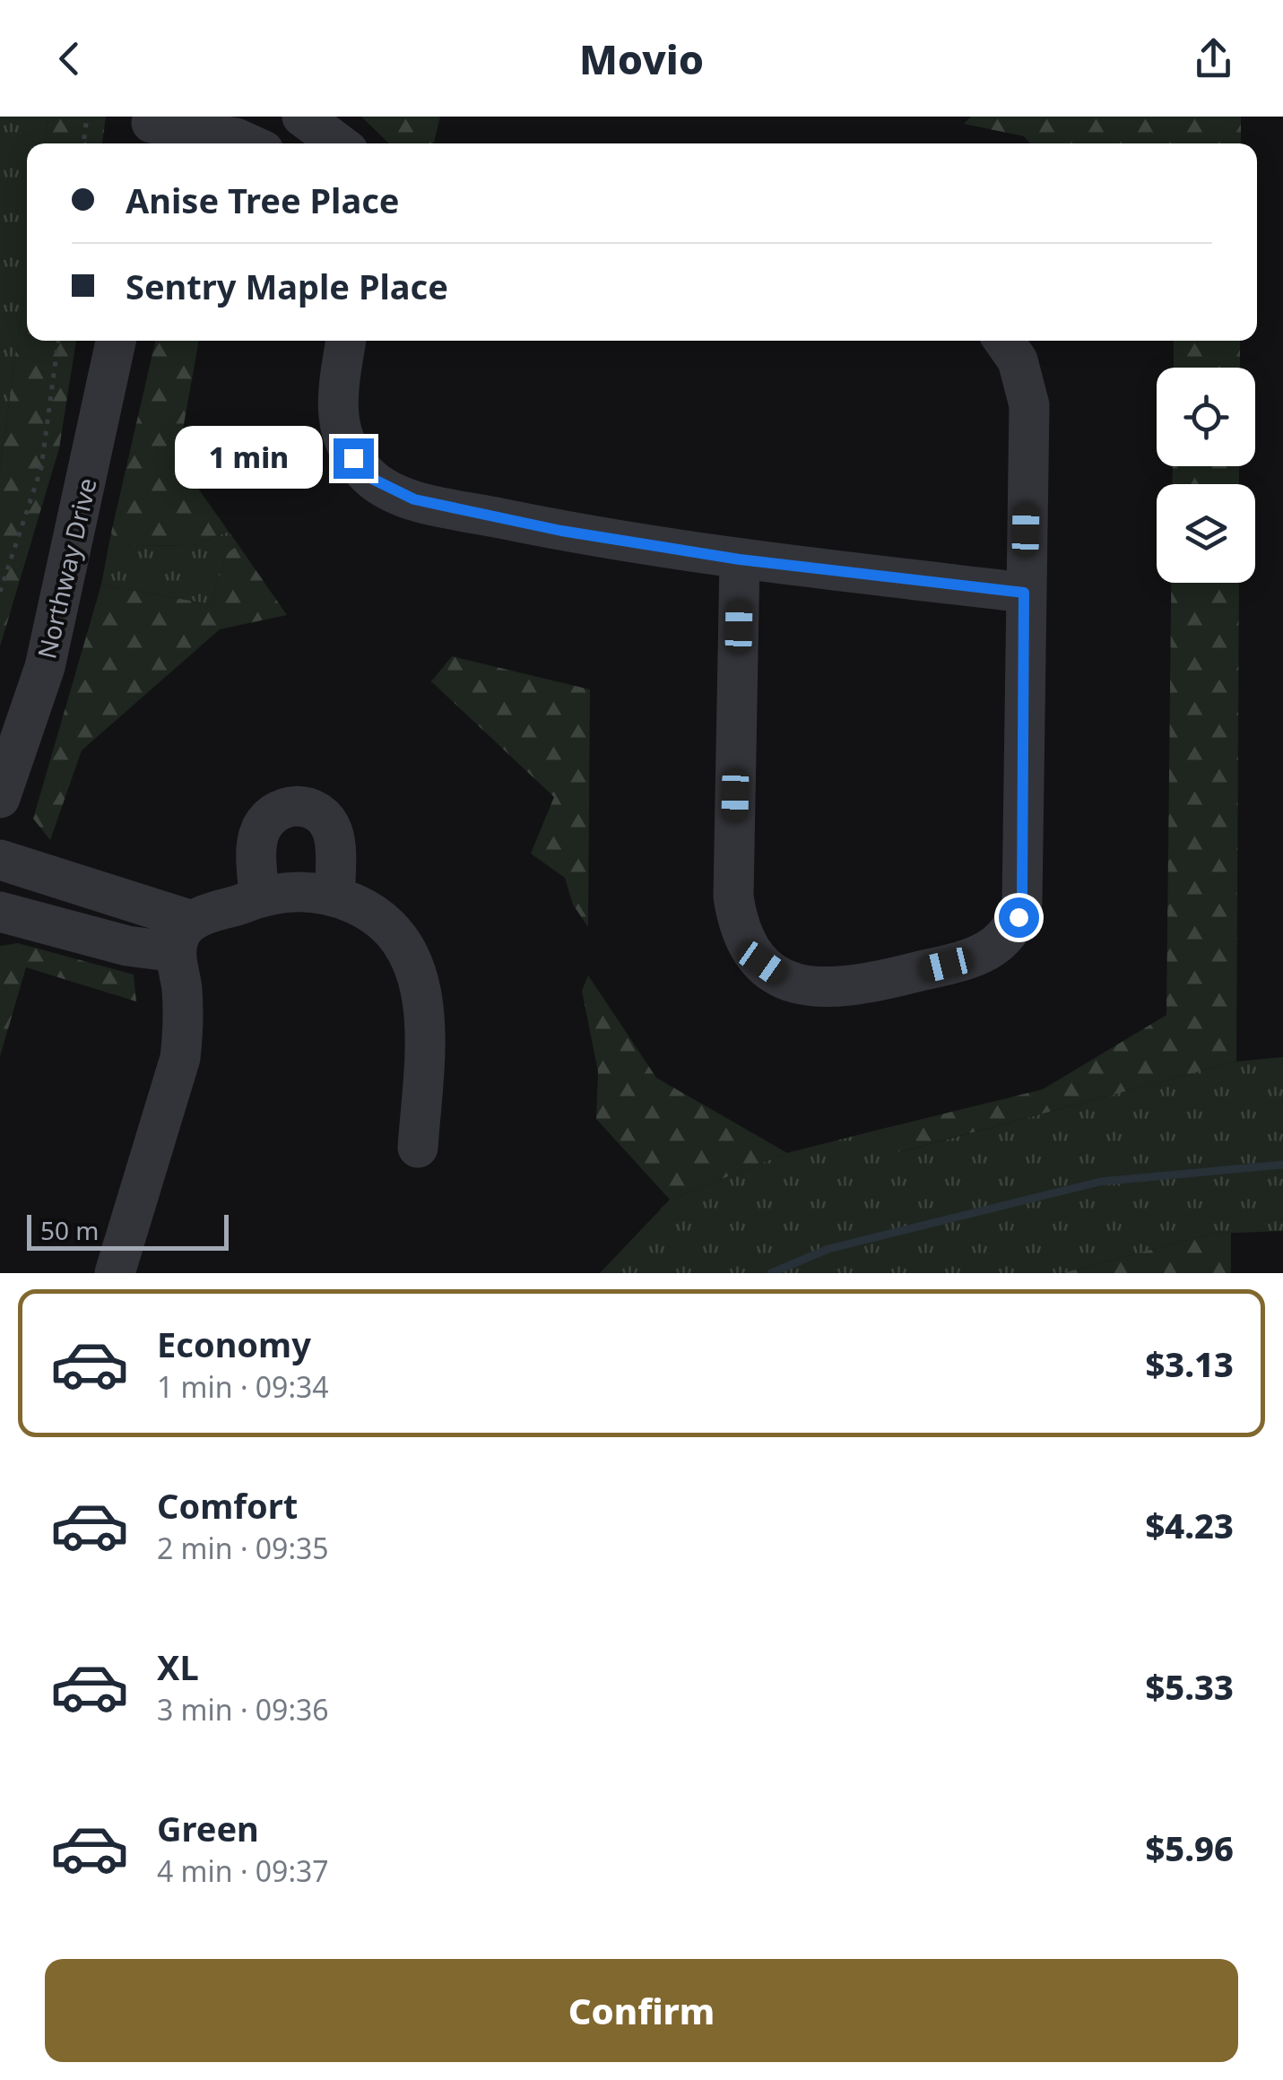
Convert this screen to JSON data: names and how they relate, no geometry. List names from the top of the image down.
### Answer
{
  "streets": {
    "street": ["Northway Drive"]
  },
  "scale_bar": "50 m",
  "page": {
    "header": "Movio",
    "banner": ["Anise Tree Place", "Sentry Maple Place"],
    "bubble": "1 min",
    "scale": "50 m",
    "list": [
      {
        "name": "Economy",
        "note": "1 min · 09:34",
        "value": "$3.13"
      },
      {
        "name": "Comfort",
        "note": "2 min · 09:35",
        "value": "$4.23"
      },
      {
        "name": "XL",
        "note": "3 min · 09:36",
        "value": "$5.33"
      },
      {
        "name": "Green",
        "note": "4 min · 09:37",
        "value": "$5.96"
      }
    ],
    "buttons": "Confirm"
  }
}
